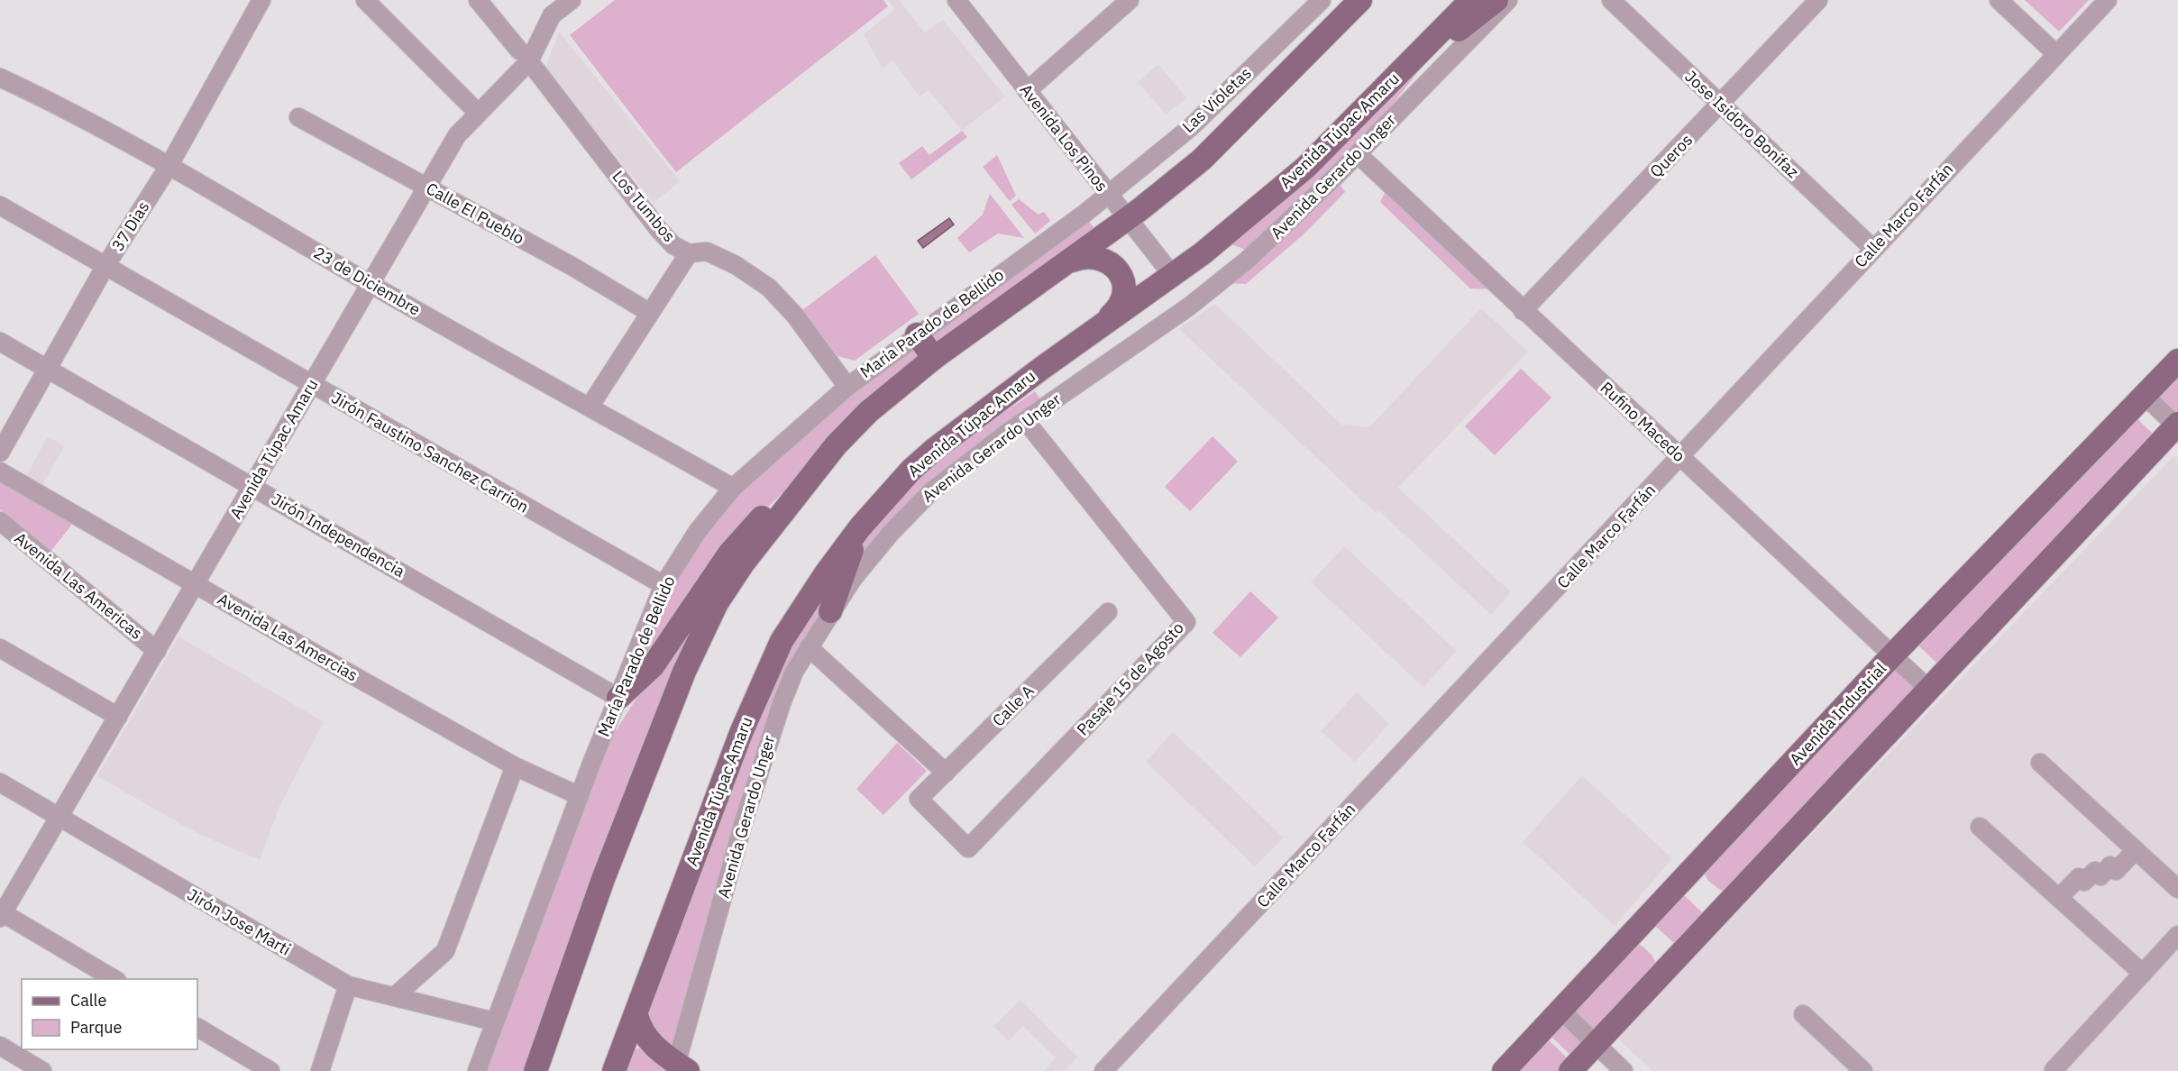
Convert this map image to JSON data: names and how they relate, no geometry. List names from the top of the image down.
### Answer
{
  "streets": {
    "main road": ["Avenida Túpac Amaru", "Avenida Industrial"],
    "street": [
      "Las Violetas",
      "Jose Isidoro Bonifaz",
      "Avenida Los Pinos",
      "Queros",
      "Avenida Gerardo Unger",
      "Los Tumbos",
      "Calle El Pueblo",
      "Calle Marco Farfán",
      "37 Dias",
      "23 de Diciembre",
      "María Parado de Bellido",
      "Rufino Macedo",
      "Jirón Faustino Sanchez Carrion",
      "Jirón Independencia",
      "Avenida Las Americas",
      "Avenida Las Amercias",
      "Pasaje 15 de Agosto",
      "Calle A",
      "Jirón Jose Marti"
    ]
  },
  "crossings": [
    ["Las Violetas", "Avenida Los Pinos"],
    ["Las Violetas", "María Parado de Bellido"],
    ["Jose Isidoro Bonifaz", "Queros"],
    ["Jose Isidoro Bonifaz", "Calle Marco Farfán"],
    ["Avenida Túpac Amaru", "Avenida Los Pinos"],
    ["Avenida Túpac Amaru", "Los Tumbos"],
    ["Avenida Túpac Amaru", "Calle El Pueblo"],
    ["Avenida Túpac Amaru", "23 de Diciembre"],
    ["Avenida Túpac Amaru", "Jirón Faustino Sanchez Carrion"],
    ["Avenida Túpac Amaru", "Jirón Independencia"],
    ["Avenida Túpac Amaru", "Avenida Las Americas"],
    ["Avenida Túpac Amaru", "Avenida Las Amercias"],
    ["Avenida Túpac Amaru", "Jirón Jose Marti"],
    ["Avenida Los Pinos", "María Parado de Bellido"],
    ["Queros", "Rufino Macedo"],
    ["Avenida Gerardo Unger", "Rufino Macedo"],
    ["Avenida Gerardo Unger", "Pasaje 15 de Agosto"],
    ["Los Tumbos", "María Parado de Bellido"],
    ["Calle Marco Farfán", "Rufino Macedo"],
    ["37 Dias", "23 de Diciembre"],
    ["37 Dias", "Jirón Faustino Sanchez Carrion"],
    ["37 Dias", "Jirón Independencia"],
    ["23 de Diciembre", "María Parado de Bellido"],
    ["María Parado de Bellido", "Jirón Faustino Sanchez Carrion"],
    ["María Parado de Bellido", "Jirón Independencia"],
    ["María Parado de Bellido", "Avenida Las Amercias"],
    ["María Parado de Bellido", "Jirón Jose Marti"],
    ["Rufino Macedo", "Avenida Industrial"],
    ["Pasaje 15 de Agosto", "Calle A"]
  ],
  "legend": ["Calle", "Parque"]
}
